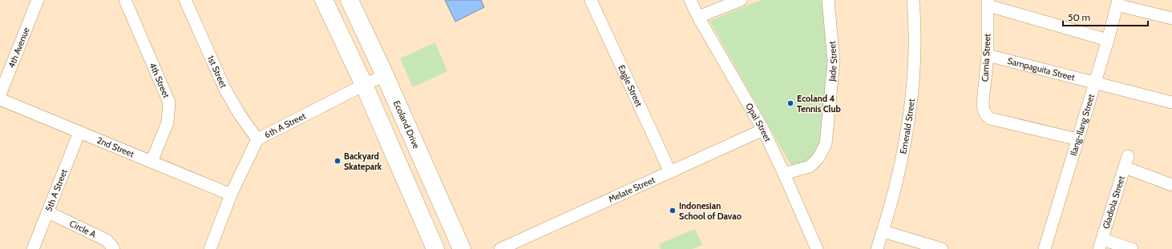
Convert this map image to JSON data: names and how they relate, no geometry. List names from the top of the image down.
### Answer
{
  "streets": {
    "main road": ["Ecoland Drive"],
    "street": [
      "4th Avenue",
      "Camia Street",
      "Jade Street",
      "Sampaguita Street",
      "1st Street",
      "4th Street",
      "Eagle Street",
      "Opal Street",
      "6th A Street",
      "Ilang-Ilang Street",
      "Emerald Street",
      "2nd Street",
      "Melate Street",
      "5th A Street",
      "Gladiola Street",
      "Circle A"
    ]
  },
  "crossings": [
    ["Camia Street", "Sampaguita Street"],
    ["Camia Street", "Ilang-Ilang Street"],
    ["Jade Street", "Opal Street"],
    ["Sampaguita Street", "Ilang-Ilang Street"],
    ["1st Street", "6th A Street"],
    ["4th Street", "2nd Street"],
    ["Eagle Street", "Melate Street"],
    ["Opal Street", "Melate Street"],
    ["Ecoland Drive", "6th A Street"],
    ["6th A Street", "2nd Street"],
    ["2nd Street", "5th A Street"],
    ["5th A Street", "Circle A"]
  ],
  "places": ["Ecoland 4 Tennis Club", "Backyard Skatepark", "Indonesian School of Davao"],
  "scale_bar": "50 m"
}
